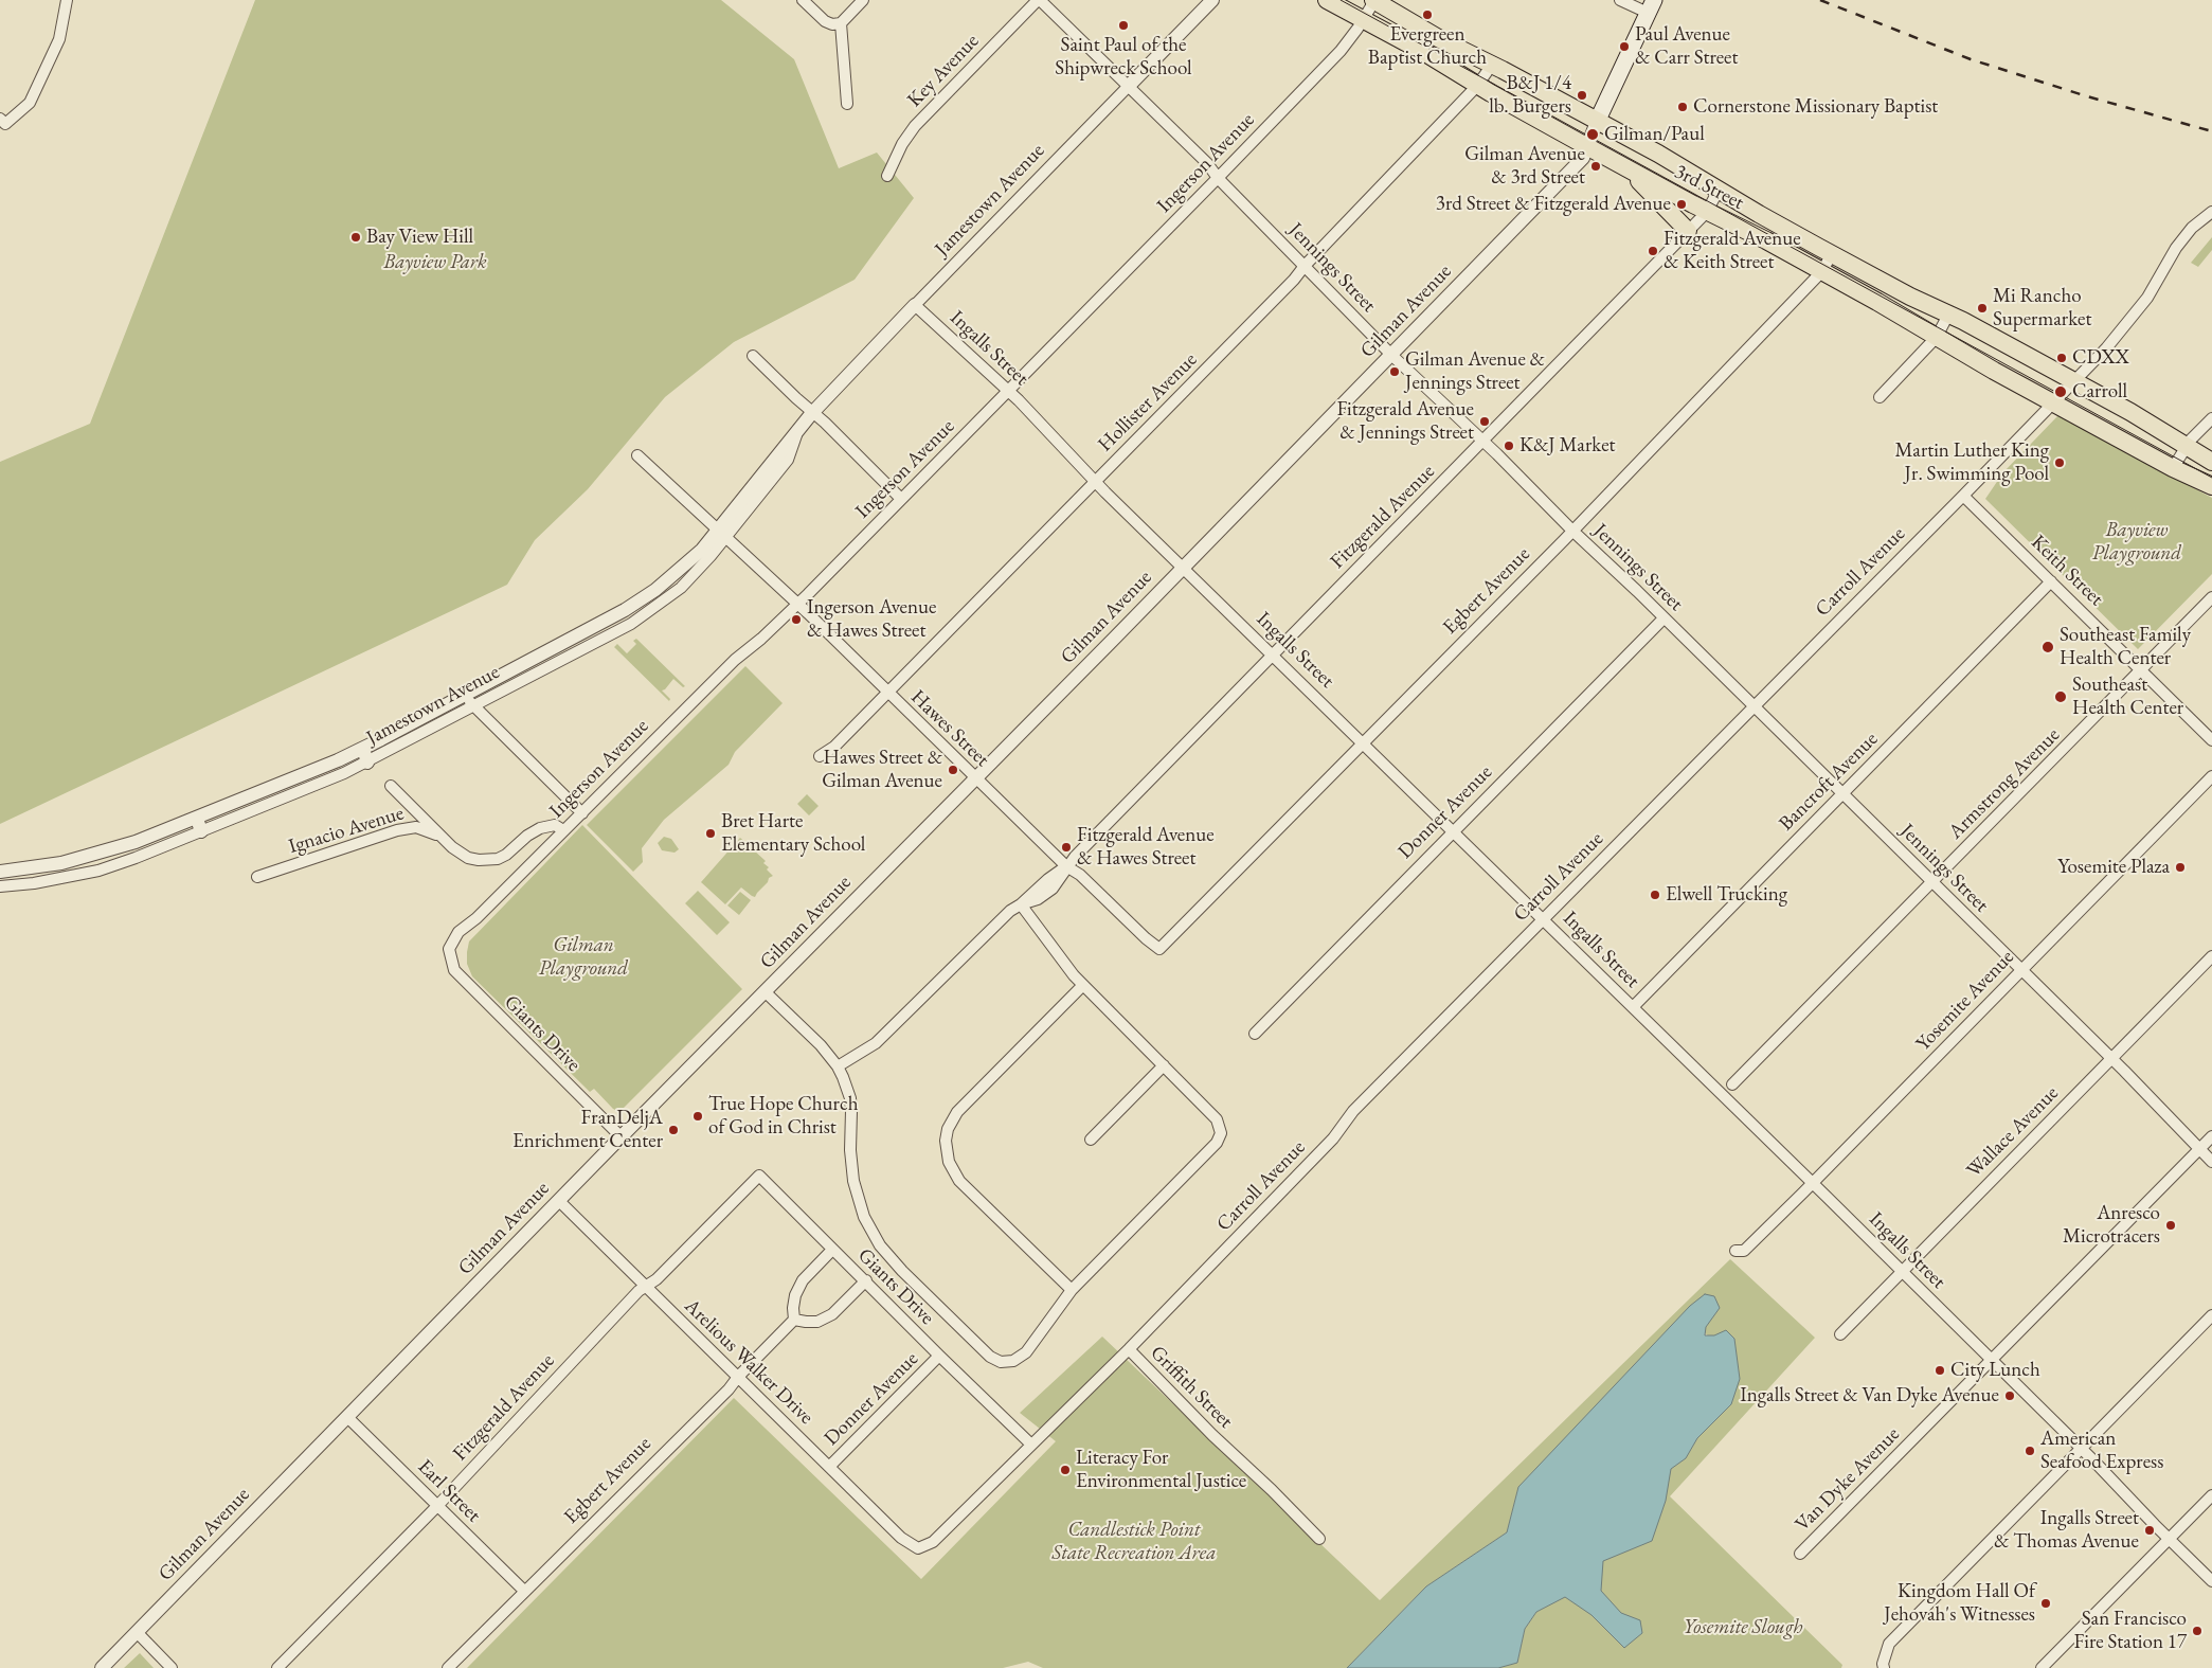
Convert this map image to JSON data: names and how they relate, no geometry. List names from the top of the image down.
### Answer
{
  "streets": {
    "main road": ["3rd Street"],
    "street": [
      "Key Avenue",
      "Ingerson Avenue",
      "Jamestown Avenue",
      "Jennings Street",
      "Gilman Avenue",
      "Ingalls Street",
      "Hollister Avenue",
      "Fitzgerald Avenue",
      "Keith Street",
      "Carroll Avenue",
      "Egbert Avenue",
      "Hawes Street",
      "Bancroft Avenue",
      "Armstrong Avenue",
      "Donner Avenue",
      "Ignacio Avenue",
      "Yosemite Avenue",
      "Giants Drive",
      "Wallace Avenue",
      "Arelious Walker Drive",
      "Griffith Street",
      "Van Dyke Avenue",
      "Earl Street"
    ]
  },
  "crossings": [
    ["Key Avenue", "Jennings Street"],
    ["Ingerson Avenue", "3rd Street"],
    ["Ingerson Avenue", "Jennings Street"],
    ["Ingerson Avenue", "Ingalls Street"],
    ["Ingerson Avenue", "Hawes Street"],
    ["Ingerson Avenue", "Giants Drive"],
    ["3rd Street", "Gilman Avenue"],
    ["3rd Street", "Hollister Avenue"],
    ["3rd Street", "Fitzgerald Avenue"],
    ["3rd Street", "Carroll Avenue"],
    ["3rd Street", "Egbert Avenue"],
    ["Jamestown Avenue", "Jennings Street"],
    ["Jamestown Avenue", "Ingalls Street"],
    ["Jamestown Avenue", "Hawes Street"],
    ["Jennings Street", "Gilman Avenue"],
    ["Jennings Street", "Hollister Avenue"],
    ["Jennings Street", "Fitzgerald Avenue"],
    ["Jennings Street", "Carroll Avenue"],
    ["Jennings Street", "Egbert Avenue"],
    ["Jennings Street", "Bancroft Avenue"],
    ["Jennings Street", "Armstrong Avenue"],
    ["Jennings Street", "Donner Avenue"],
    ["Jennings Street", "Yosemite Avenue"],
    ["Jennings Street", "Wallace Avenue"],
    ["Jennings Street", "Van Dyke Avenue"],
    ["Gilman Avenue", "Ingalls Street"],
    ["Gilman Avenue", "Hawes Street"],
    ["Gilman Avenue", "Giants Drive"],
    ["Gilman Avenue", "Arelious Walker Drive"],
    ["Gilman Avenue", "Earl Street"],
    ["Ingalls Street", "Hollister Avenue"],
    ["Ingalls Street", "Fitzgerald Avenue"],
    ["Ingalls Street", "Carroll Avenue"],
    ["Ingalls Street", "Egbert Avenue"],
    ["Ingalls Street", "Bancroft Avenue"],
    ["Ingalls Street", "Donner Avenue"],
    ["Ingalls Street", "Yosemite Avenue"],
    ["Ingalls Street", "Wallace Avenue"],
    ["Ingalls Street", "Van Dyke Avenue"],
    ["Hollister Avenue", "Hawes Street"],
    ["Fitzgerald Avenue", "Hawes Street"],
    ["Fitzgerald Avenue", "Giants Drive"],
    ["Fitzgerald Avenue", "Arelious Walker Drive"],
    ["Fitzgerald Avenue", "Earl Street"],
    ["Keith Street", "Carroll Avenue"],
    ["Keith Street", "Bancroft Avenue"],
    ["Keith Street", "Armstrong Avenue"],
    ["Carroll Avenue", "Giants Drive"],
    ["Carroll Avenue", "Arelious Walker Drive"],
    ["Carroll Avenue", "Griffith Street"],
    ["Egbert Avenue", "Hawes Street"],
    ["Egbert Avenue", "Arelious Walker Drive"],
    ["Egbert Avenue", "Earl Street"],
    ["Donner Avenue", "Giants Drive"],
    ["Donner Avenue", "Arelious Walker Drive"]
  ],
  "parks": [
    "Bayview Park",
    "Bayview Playground",
    "Gilman Playground",
    "Candlestick Point State Recreation Area",
    "Yosemite Slough"
  ],
  "places": [
    "Evergreen Baptist Church",
    "Saint Paul of the Shipwreck School",
    "Paul Avenue & Carr Street",
    "B&J 1/4 lb. Burgers",
    "Cornerstone Missionary Baptist",
    "Gilman/Paul",
    "Gilman Avenue & 3rd Street",
    "3rd Street & Fitzgerald Avenue",
    "Bay View Hill",
    "Fitzgerald Avenue & Keith Street",
    "Mi Rancho Supermarket",
    "CDXX",
    "Gilman Avenue & Jennings Street",
    "Carroll",
    "Fitzgerald Avenue & Jennings Street",
    "K&J Market",
    "Martin Luther King Jr. Swimming Pool",
    "Ingerson Avenue & Hawes Street",
    "Southeast Family Health Center",
    "Southeast Health Center",
    "Hawes Street & Gilman Avenue",
    "Bret Harte Elementary School",
    "Fitzgerald Avenue & Hawes Street",
    "Yosemite Plaza",
    "Elwell Trucking",
    "True Hope Church of God in Christ",
    "FranDeljA Enrichment Center",
    "Anresco Microtracers",
    "City Lunch",
    "Ingalls Street & Van Dyke Avenue",
    "American Seafood Express",
    "Literacy For Environmental Justice",
    "Ingalls Street & Thomas Avenue",
    "Kingdom Hall Of Jehovah's Witnesses",
    "San Francisco Fire Station 17"
  ]
}
